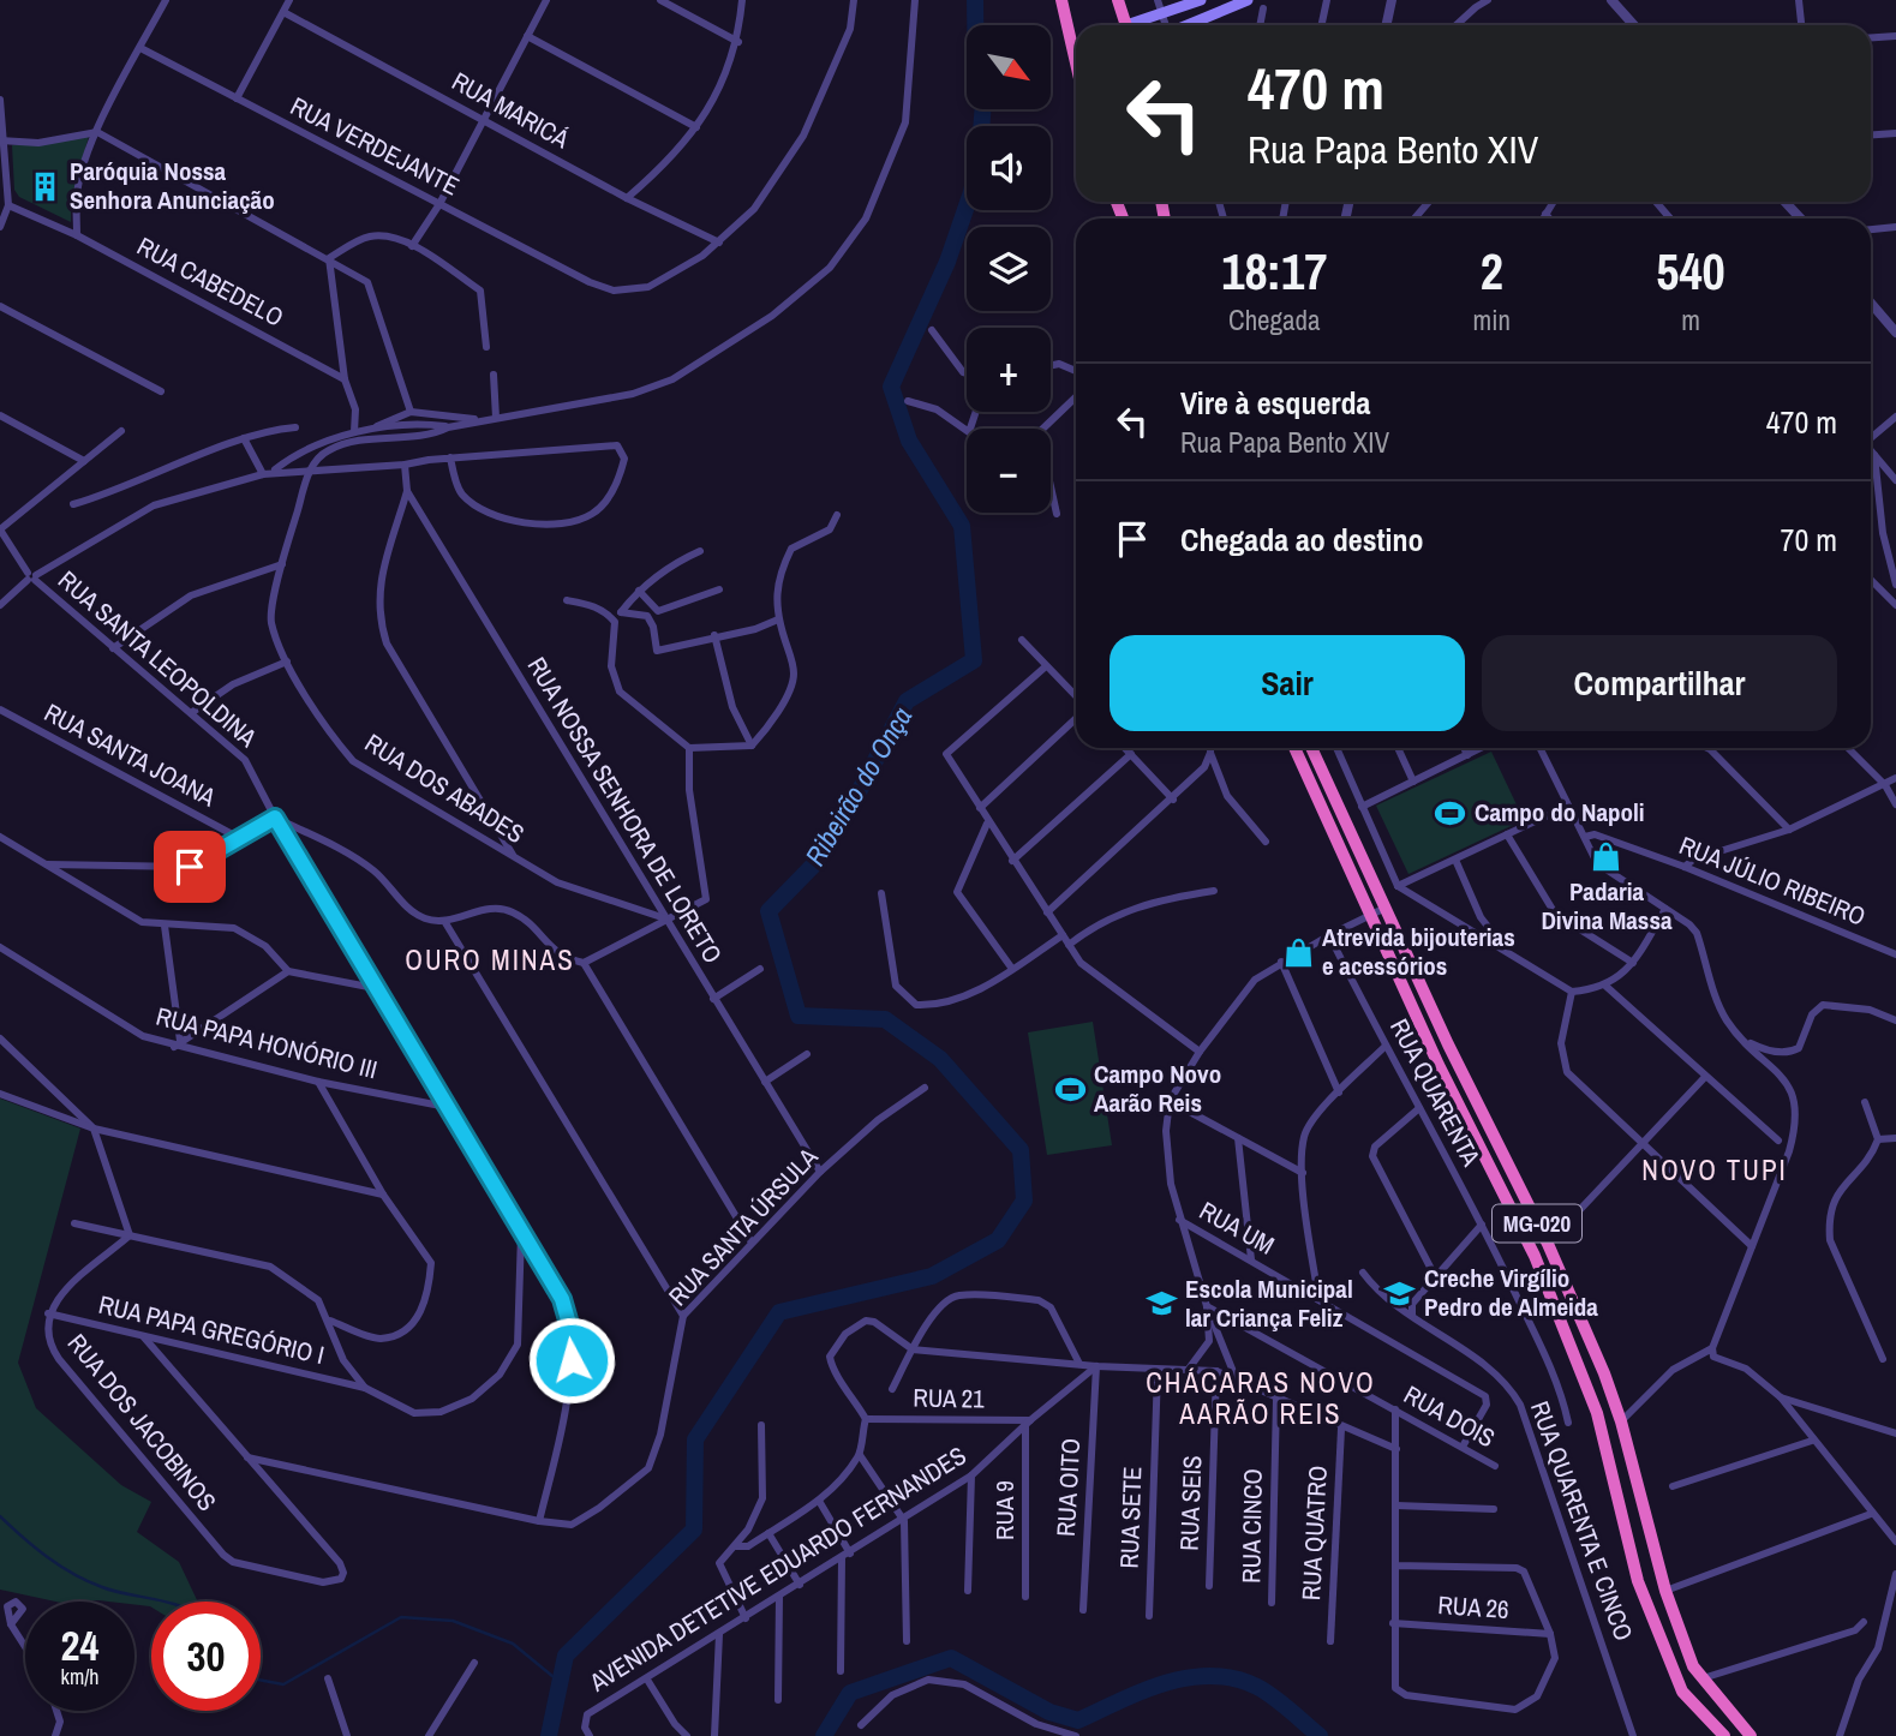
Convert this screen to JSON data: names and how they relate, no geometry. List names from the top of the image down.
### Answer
{
  "streets": {
    "highway": ["MG-020"],
    "street": [
      "RUA MARICÁ",
      "RUA VERDEJANTE",
      "RUA CABEDELO",
      "RUA SANTA LEOPOLDINA",
      "RUA SANTA JOANA",
      "RUA DOS ABADES",
      "RUA NOSSA SENHORA DE LORETO",
      "RUA JÚLIO RIBEIRO",
      "RUA PAPA HONÓRIO III",
      "RUA QUARENTA",
      "RUA SANTA ÚRSULA",
      "RUA UM",
      "RUA PAPA GREGÓRIO I",
      "RUA 21",
      "RUA DOIS",
      "RUA DOS JACOBINOS",
      "RUA OITO",
      "RUA SEIS",
      "RUA 9",
      "RUA SETE",
      "RUA QUARENTA E CINCO",
      "RUA CINCO",
      "RUA QUATRO",
      "AVENIDA DETETIVE EDUARDO FERNANDES",
      "RUA 26"
    ]
  },
  "crossings": [
    ["RUA MARICÁ", "RUA VERDEJANTE"],
    ["RUA SANTA LEOPOLDINA", "RUA PAPA HONÓRIO III"],
    ["RUA SANTA LEOPOLDINA", "RUA SANTA ÚRSULA"],
    ["RUA DOS ABADES", "RUA NOSSA SENHORA DE LORETO"],
    ["RUA NOSSA SENHORA DE LORETO", "RUA SANTA ÚRSULA"],
    ["RUA SANTA ÚRSULA", "RUA DOS JACOBINOS"],
    ["RUA UM", "RUA DOIS"],
    ["RUA PAPA GREGÓRIO I", "RUA DOS JACOBINOS"],
    ["RUA 21", "RUA 9"],
    ["RUA 21", "AVENIDA DETETIVE EDUARDO FERNANDES"],
    ["RUA OITO", "AVENIDA DETETIVE EDUARDO FERNANDES"],
    ["RUA 9", "AVENIDA DETETIVE EDUARDO FERNANDES"]
  ],
  "districts": ["OURO MINAS", "NOVO TUPI", "CHÁCARAS NOVO AARÃO REIS"],
  "water": ["Ribeirão do Onça"],
  "places": {
    "building": ["Paróquia Nossa Senhora Anunciação"],
    "sports": ["Campo do Napoli", "Campo Novo Aarão Reis"],
    "shop": ["Padaria Divina Massa", "Atrevida bijouterias e acessórios"],
    "school or university": ["Creche Virgílio Pedro de Almeida", "Escola Municipal lar Criança Feliz"]
  },
  "north": "bottom right",
  "page": {
    "map_buttons": ["+", "−"],
    "turn": ["470 m", "Rua Papa Bento XIV"],
    "eta": [
      "18:17",
      "Chegada",
      "2",
      "min",
      "540",
      "m"
    ],
    "list": [
      {
        "name": "Vire à esquerda",
        "note": "Rua Papa Bento XIV",
        "value": "470 m"
      },
      {
        "name": "Chegada ao destino",
        "value": "70 m"
      }
    ],
    "buttons": ["Sair", "Compartilhar"],
    "speed": "24 km/h",
    "limit": "30"
  }
}
